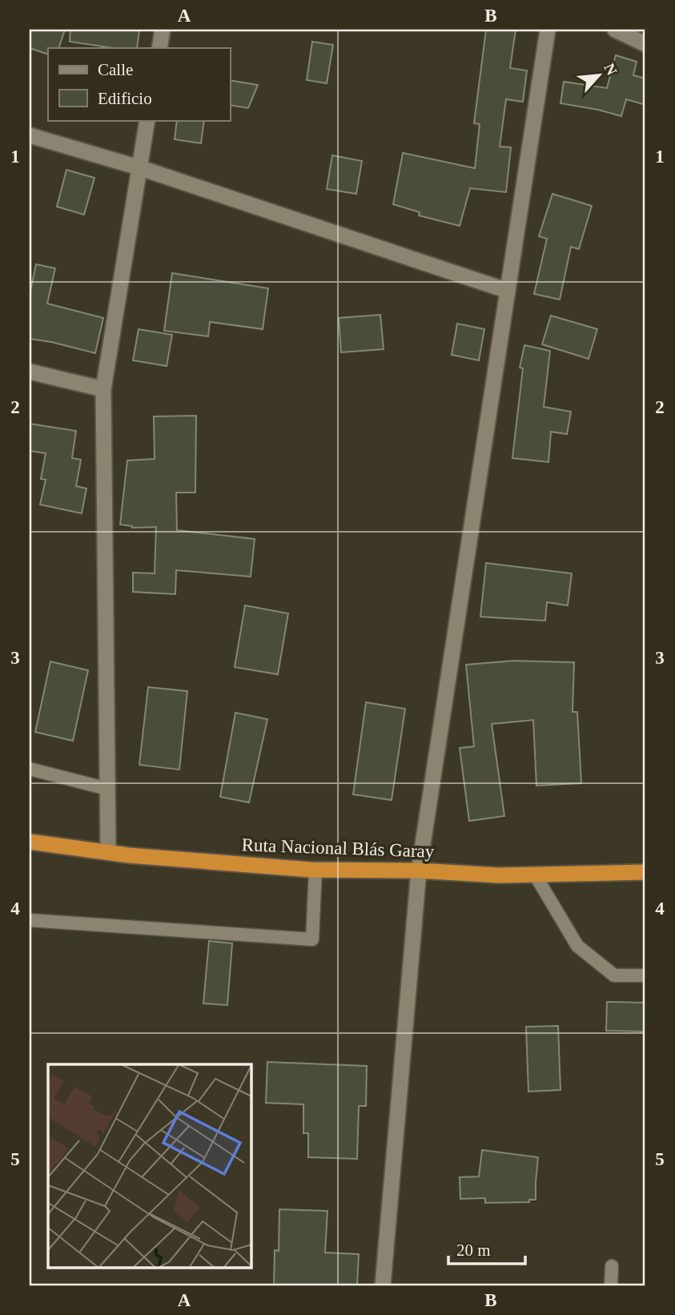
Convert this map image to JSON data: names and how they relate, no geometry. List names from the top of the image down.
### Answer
{
  "streets": {
    "highway": ["Ruta Nacional Blás Garay"]
  },
  "legend": ["Calle", "Edificio"],
  "scale_bar": "20 m",
  "north": "top right",
  "grid": {
    "columns": ["A", "B"],
    "rows": [
      "1",
      "2",
      "3",
      "4",
      "5"
    ]
  }
}
